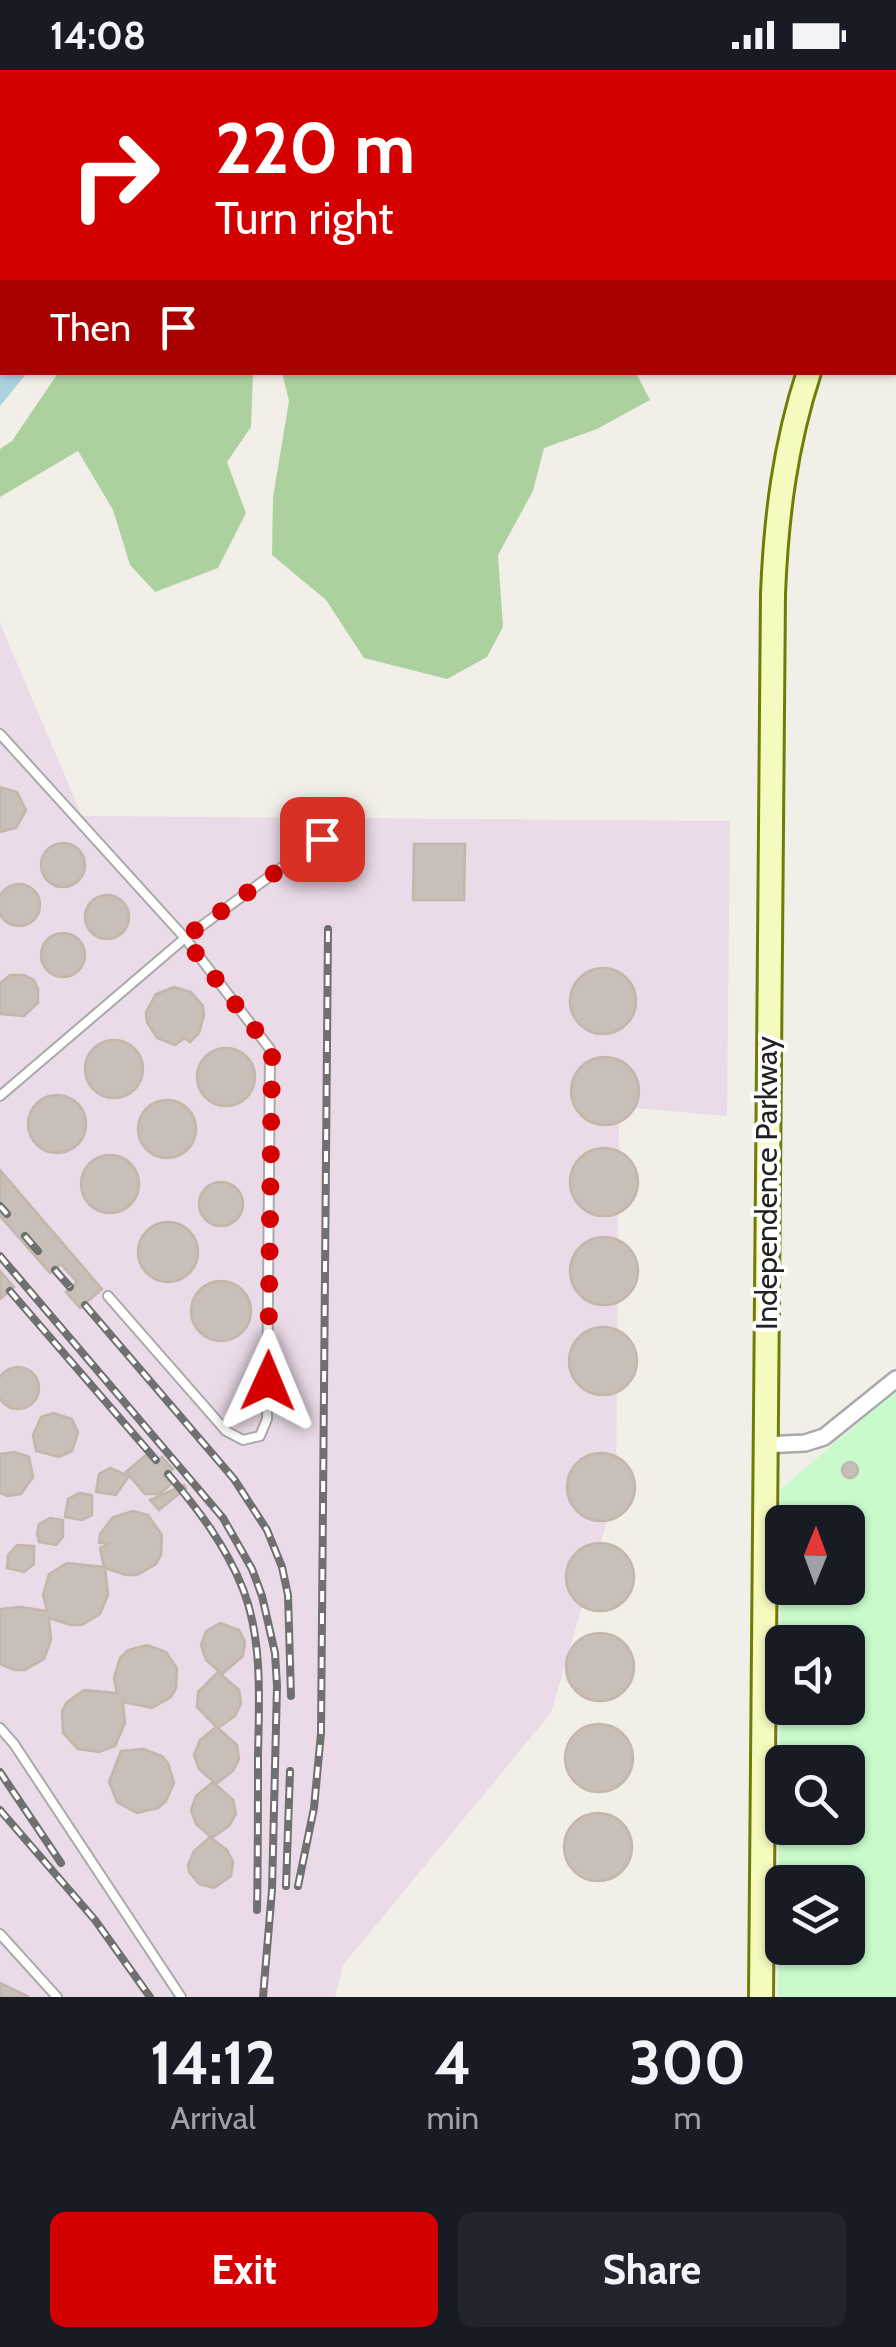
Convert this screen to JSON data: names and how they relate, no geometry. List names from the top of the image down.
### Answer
{
  "streets": {
    "main road": ["Independence Parkway"]
  },
  "north": "top",
  "page": {
    "status": "14:08",
    "turn": ["220 m", "Turn right"],
    "then": "Then",
    "eta": [
      "14:12",
      "Arrival",
      "4",
      "min",
      "300",
      "m"
    ],
    "buttons": ["Exit", "Share"]
  }
}
